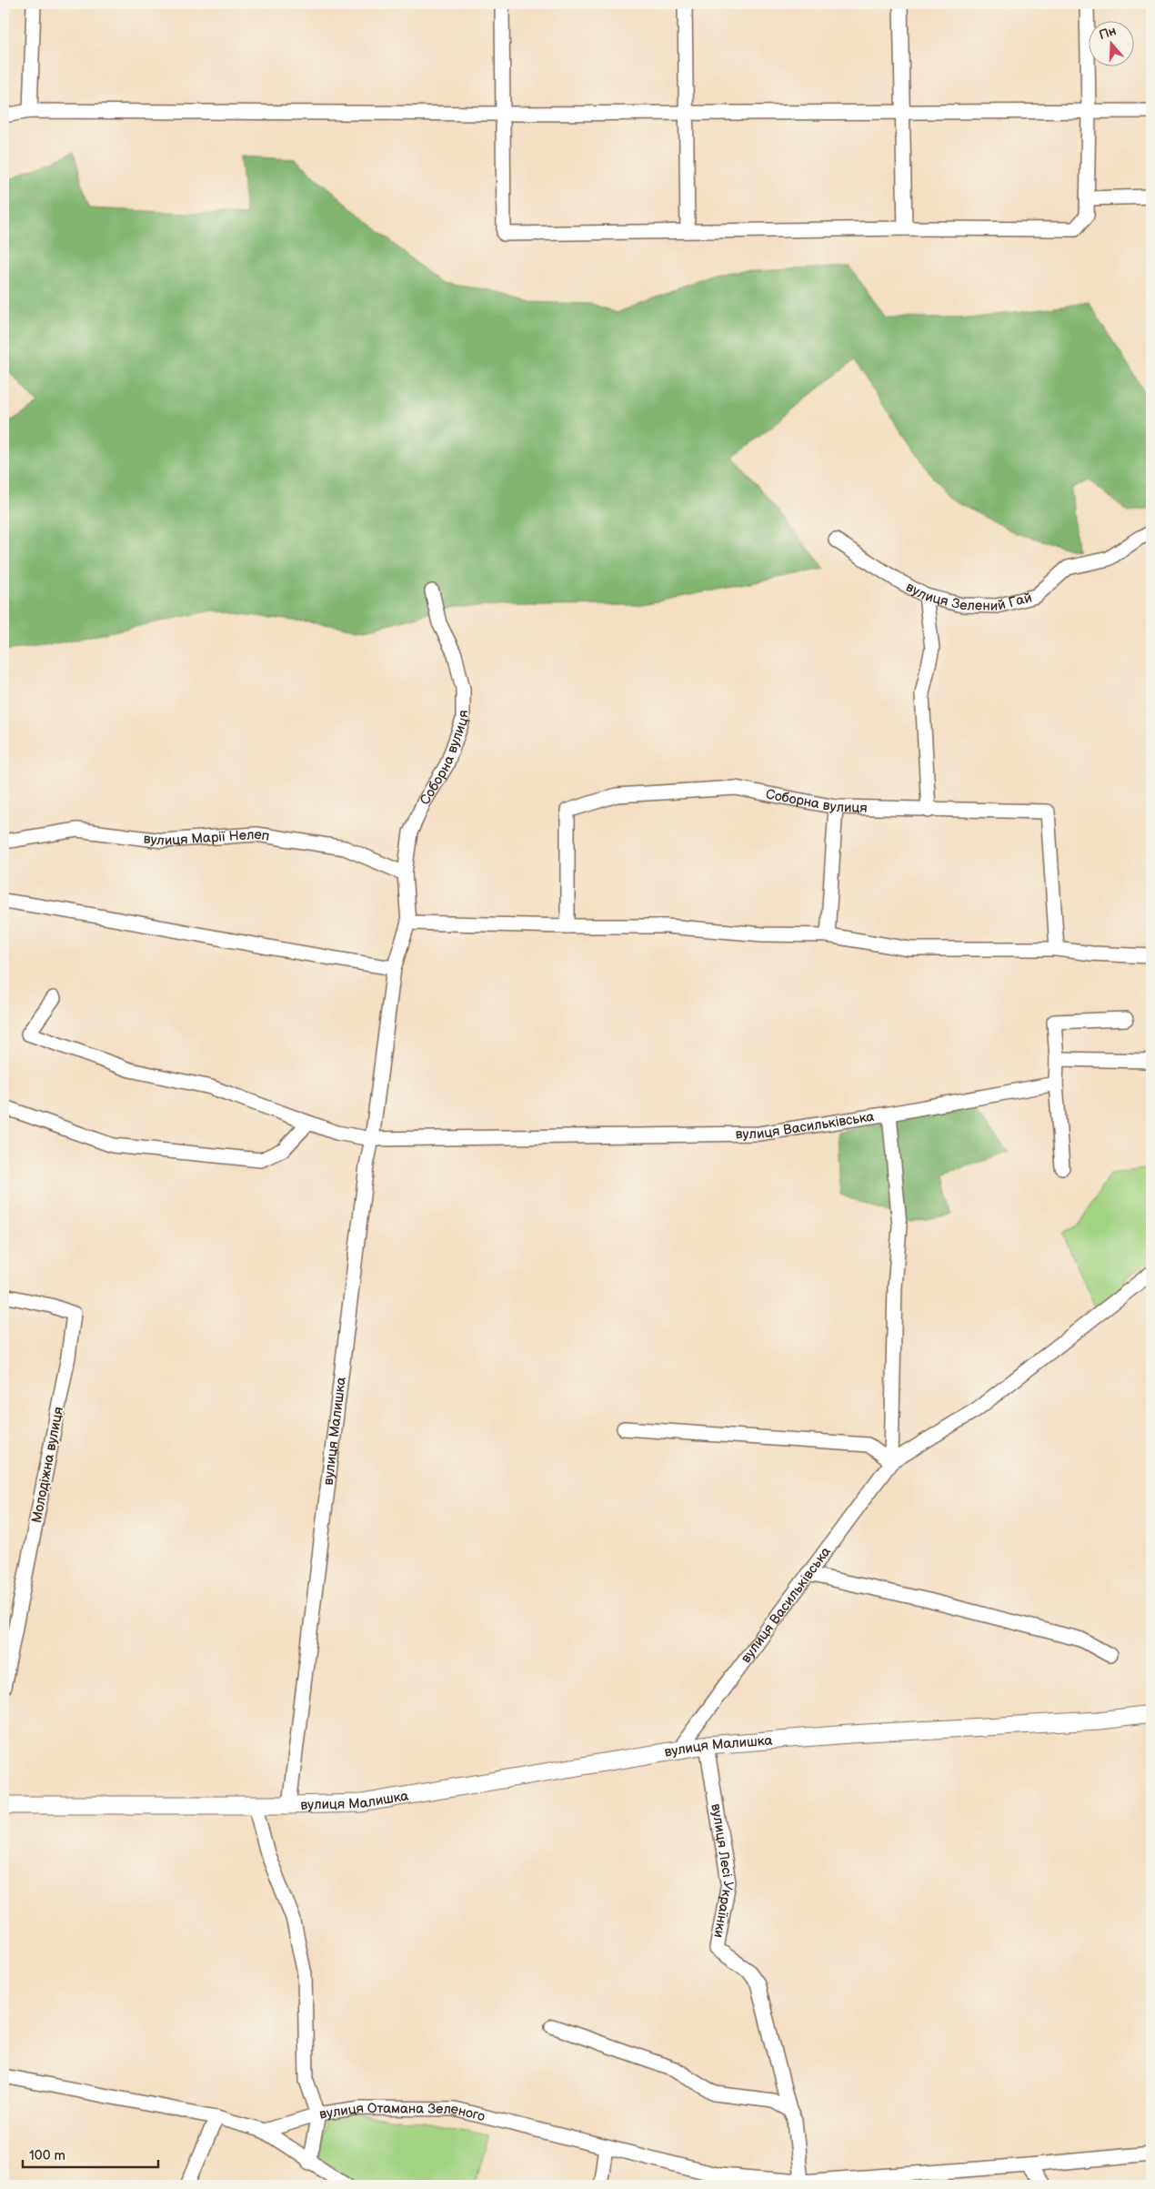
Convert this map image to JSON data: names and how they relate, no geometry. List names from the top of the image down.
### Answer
{
  "streets": {
    "main road": ["вулиця Малишка"],
    "street": [
      "вулиця Зелений Гай",
      "Соборна вулиця",
      "вулиця Марії Нелеп",
      "вулиця Васильківська",
      "Молодіжна вулиця",
      "вулиця Лесі Українки",
      "вулиця Отамана Зеленого"
    ]
  },
  "crossings": [
    ["Соборна вулиця", "вулиця Марії Нелеп"],
    ["Соборна вулиця", "вулиця Васильківська"],
    ["Соборна вулиця", "вулиця Малишка"],
    ["вулиця Васильківська", "вулиця Малишка"],
    ["вулиця Малишка", "вулиця Лесі Українки"]
  ],
  "scale_bar": "100 m",
  "north": "top"
}
